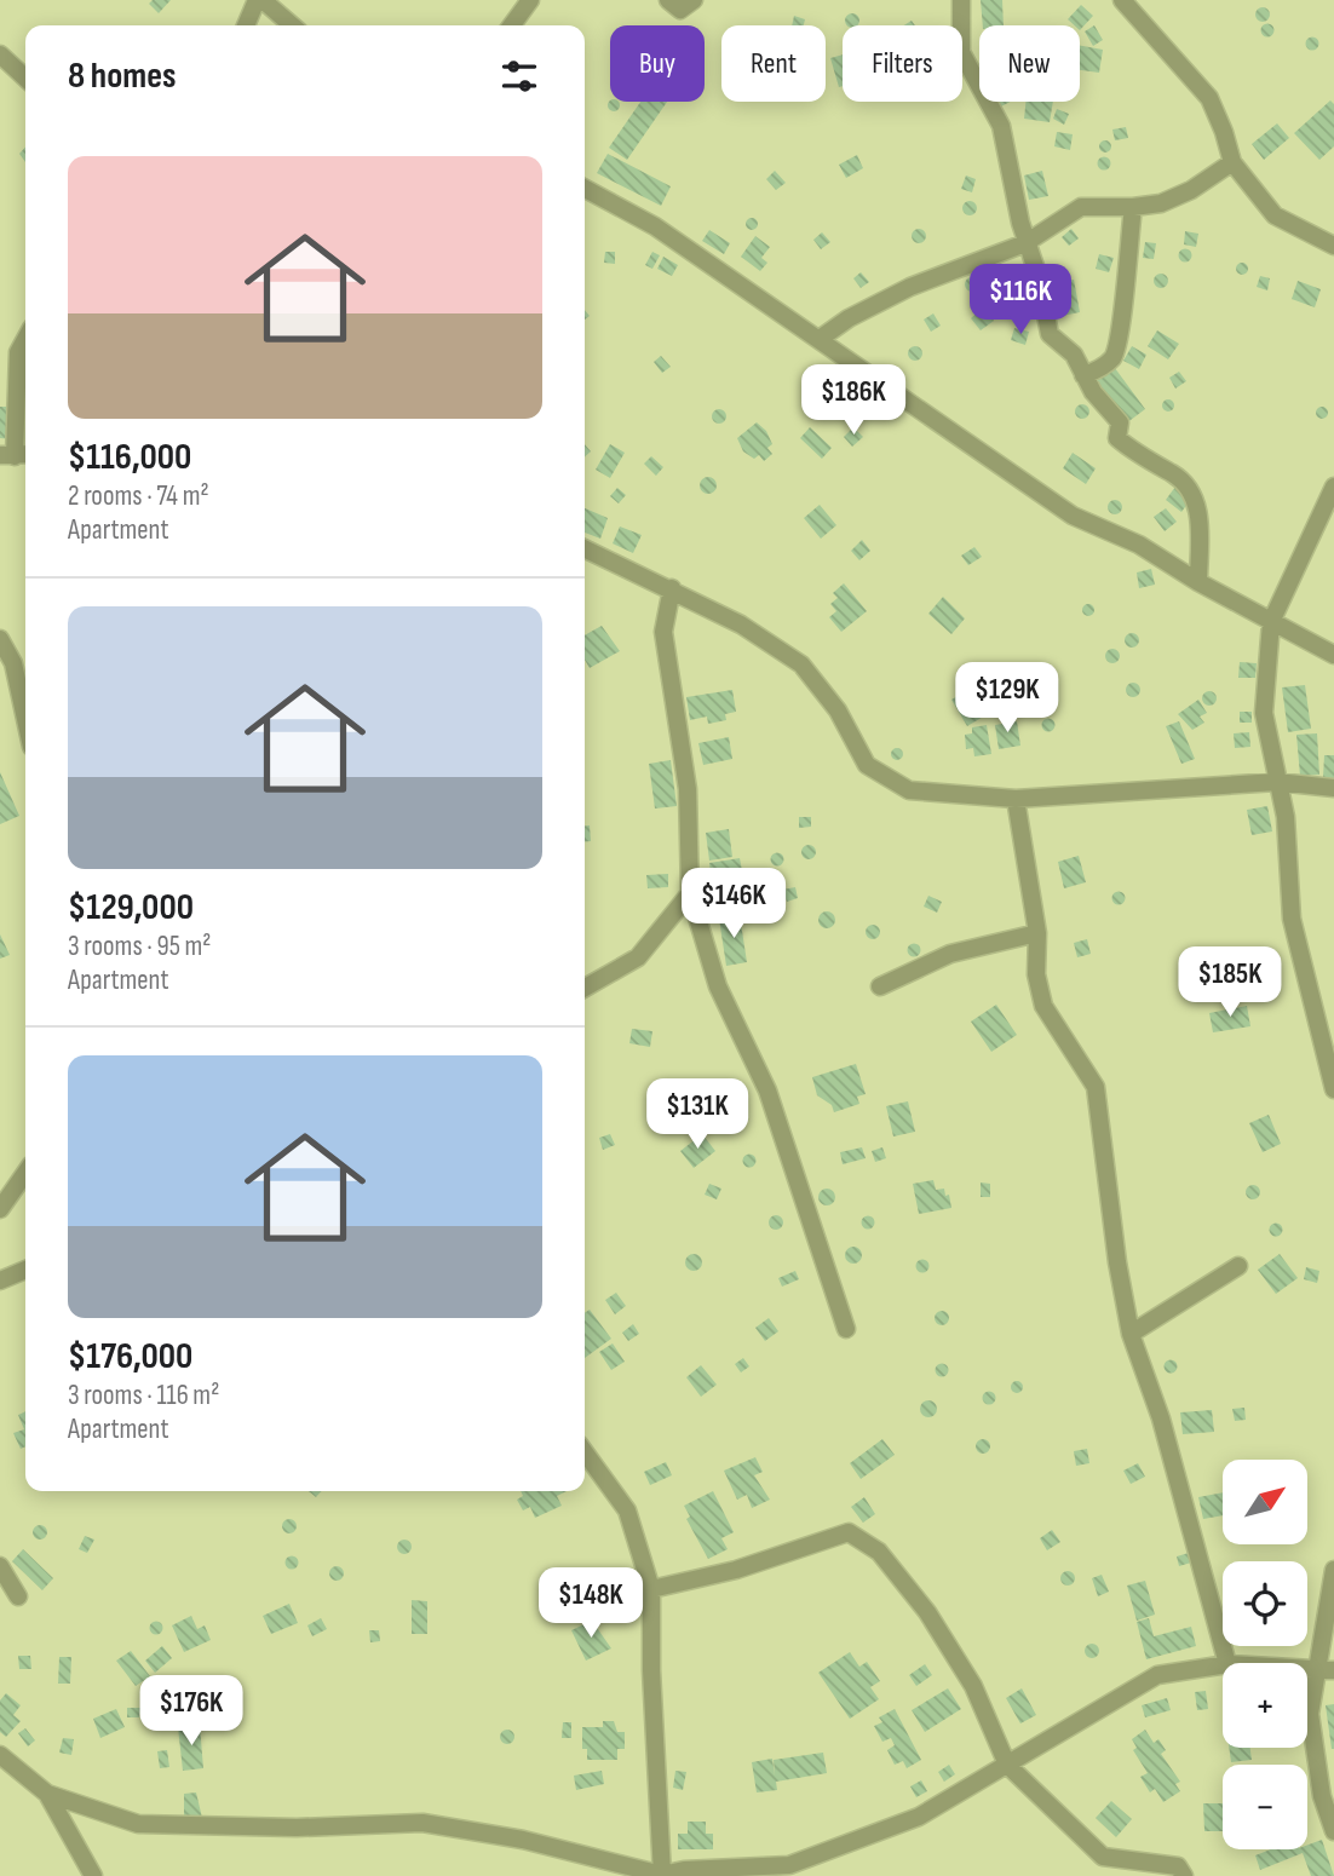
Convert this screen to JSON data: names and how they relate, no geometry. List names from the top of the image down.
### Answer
{
  "north": "top right",
  "page": {
    "chip": [
      "Buy",
      "Rent",
      "Filters",
      "New"
    ],
    "heading": "8 homes",
    "list": [
      {
        "name": "$116,000",
        "note": "2 rooms · 74 m² · Apartment"
      },
      {
        "name": "$129,000",
        "note": "3 rooms · 95 m² · Apartment"
      },
      {
        "name": "$176,000",
        "note": "3 rooms · 116 m² · Apartment"
      }
    ],
    "price": [
      "$116K",
      "$186K",
      "$129K",
      "$146K",
      "$185K",
      "$131K",
      "$148K",
      "$176K"
    ],
    "map_buttons": ["+", "−"]
  }
}
